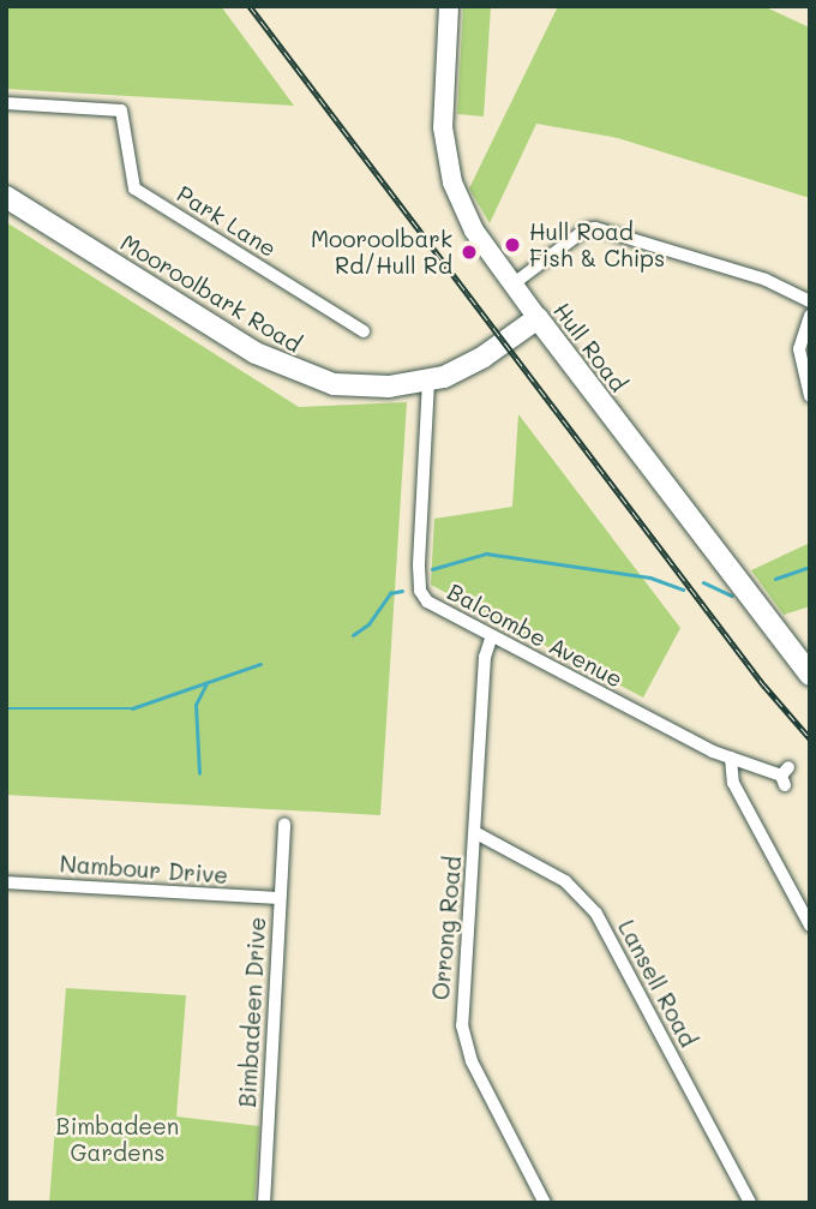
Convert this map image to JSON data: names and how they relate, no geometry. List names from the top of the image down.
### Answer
{
  "streets": {
    "main road": ["Mooroolbark Road", "Hull Road"],
    "street": [
      "Park Lane",
      "Balcombe Avenue",
      "Nambour Drive",
      "Orrong Road",
      "Lansell Road",
      "Bimbadeen Drive"
    ]
  },
  "crossings": [
    ["Mooroolbark Road", "Hull Road"],
    ["Mooroolbark Road", "Balcombe Avenue"],
    ["Balcombe Avenue", "Orrong Road"],
    ["Nambour Drive", "Bimbadeen Drive"],
    ["Orrong Road", "Lansell Road"]
  ],
  "parks": ["Bimbadeen Gardens"],
  "places": ["Hull Road Fish & Chips", "Mooroolbark Rd/Hull Rd"]
}
